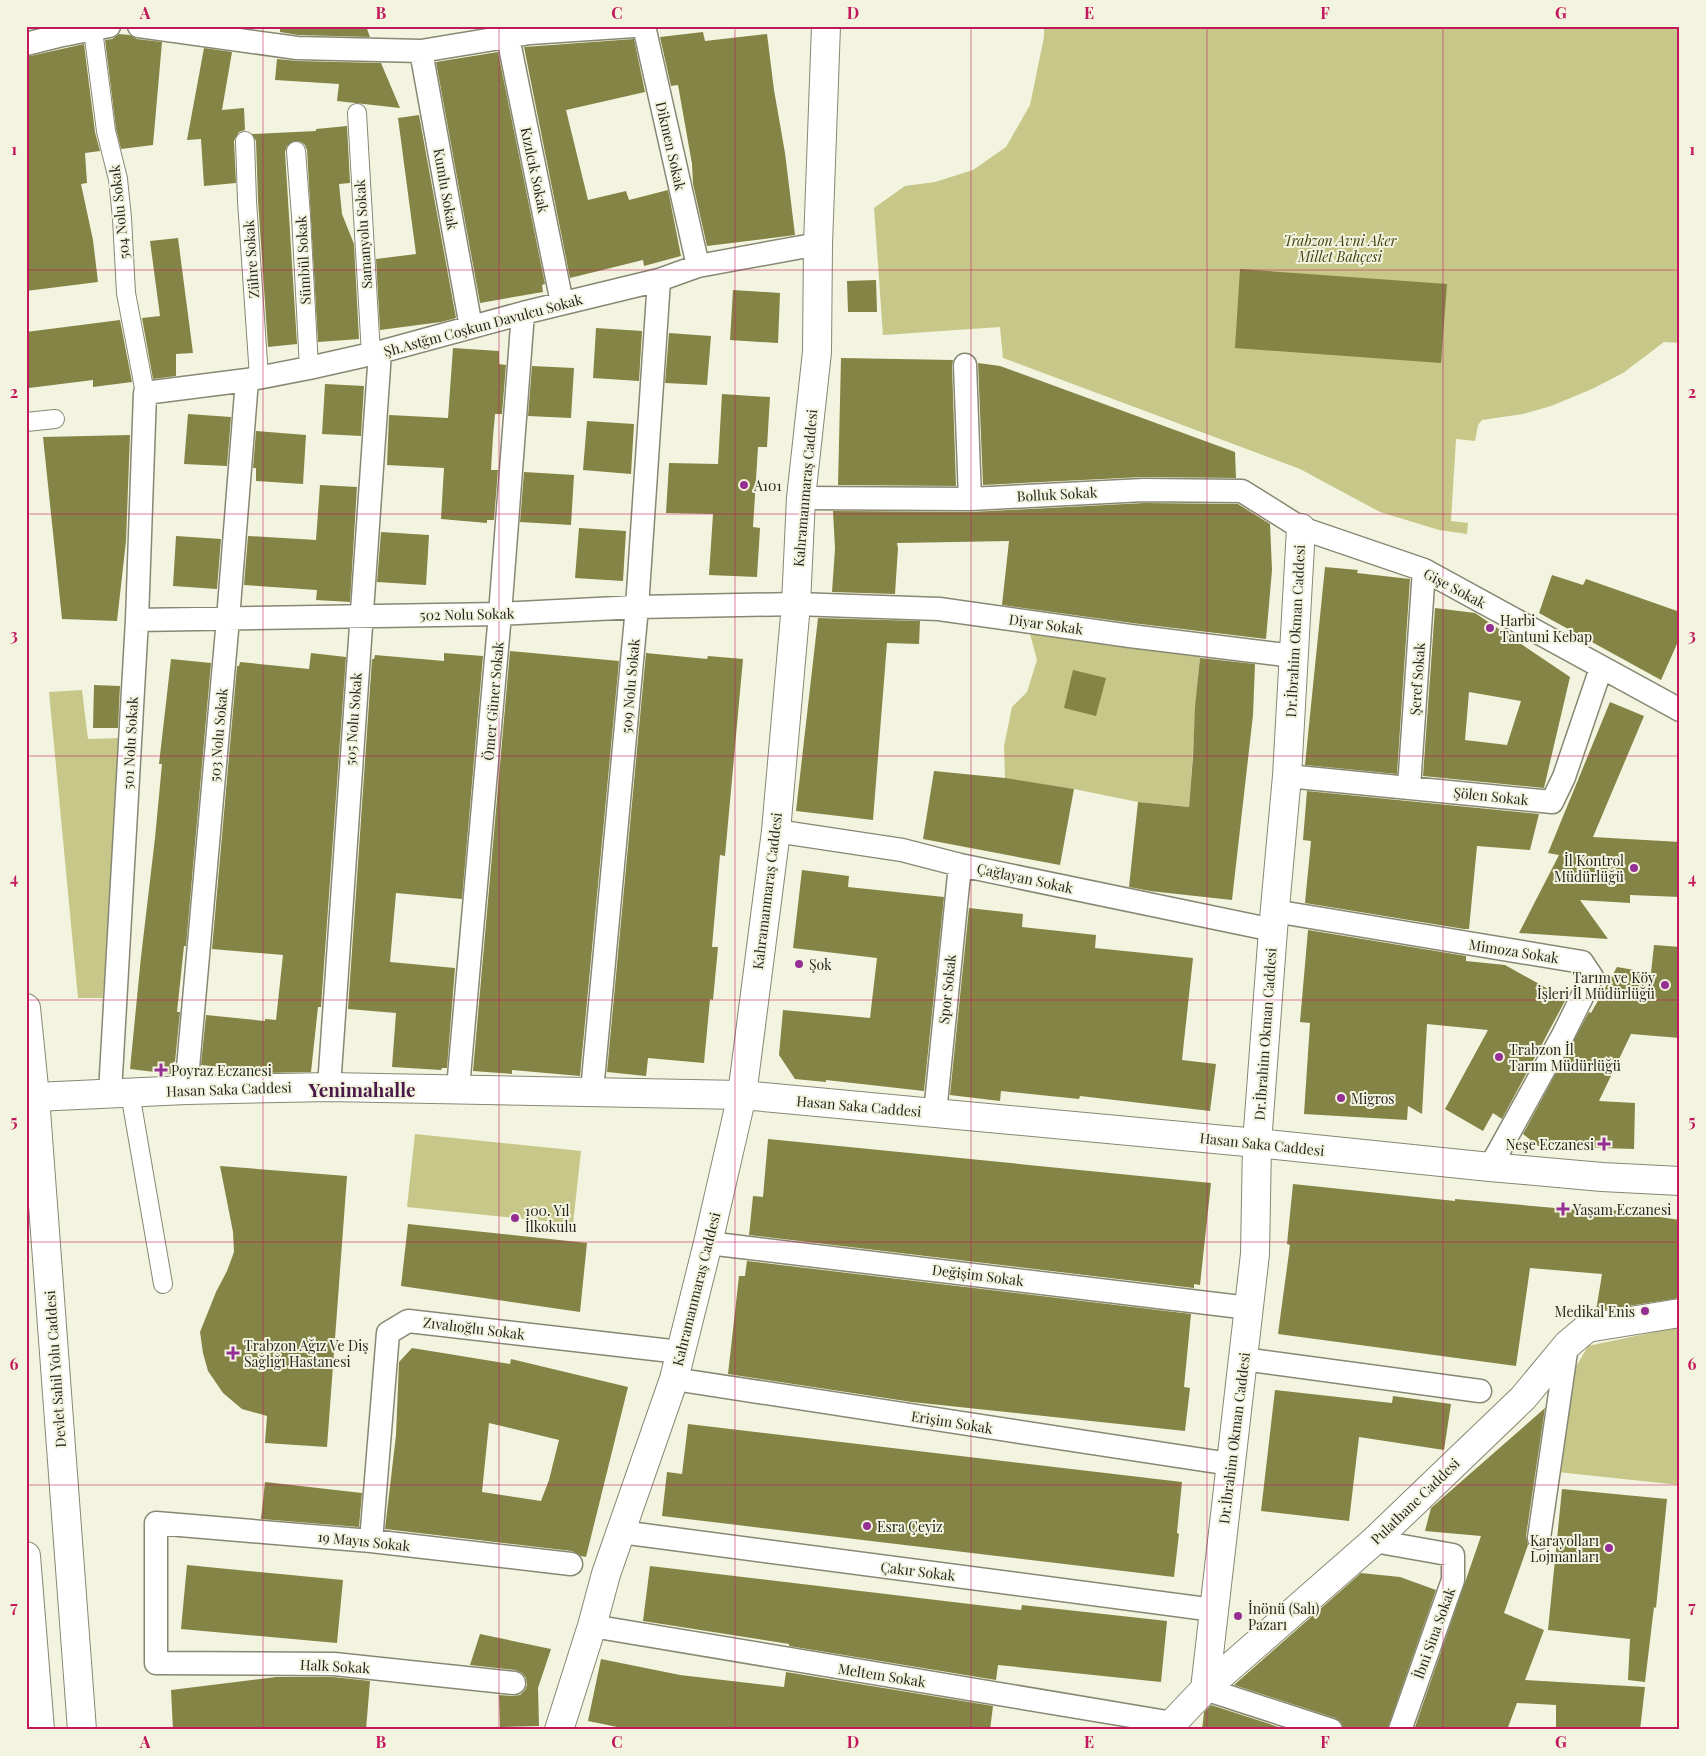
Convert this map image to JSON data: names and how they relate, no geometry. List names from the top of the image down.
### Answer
{
  "streets": {
    "street": [
      "Dikmen Sokak",
      "Kızılcık Sokak",
      "Kumlu Sokak",
      "504 Nolu Sokak",
      "Samanyolu Sokak",
      "Zühre Sokak",
      "Sümbül Sokak",
      "Şh.Astğm Coşkun Davulcu Sokak",
      "Kahramanmaraş Caddesi",
      "Bolluk Sokak",
      "Gişe Sokak",
      "502 Nolu Sokak",
      "Diyar Sokak",
      "Dr.İbrahim Okman Caddesi",
      "Şeref Sokak",
      "509 Nolu Sokak",
      "Ömer Güner Sokak",
      "505 Nolu Sokak",
      "503 Nolu Sokak",
      "501 Nolu Sokak",
      "Şölen Sokak",
      "Çağlayan Sokak",
      "Mimoza Sokak",
      "Spor Sokak",
      "Hasan Saka Caddesi",
      "Değişim Sokak",
      "Zıvalıoğlu Sokak",
      "Devlet Sahil Yolu Caddesi",
      "Erişim Sokak",
      "Pulathane Caddesi",
      "19 Mayıs Sokak",
      "Çakır Sokak",
      "İbni Sina Sokak",
      "Halk Sokak",
      "Meltem Sokak"
    ]
  },
  "crossings": [
    ["Dikmen Sokak", "Şh.Astğm Coşkun Davulcu Sokak"],
    ["Kızılcık Sokak", "Şh.Astğm Coşkun Davulcu Sokak"],
    ["Kumlu Sokak", "Şh.Astğm Coşkun Davulcu Sokak"],
    ["504 Nolu Sokak", "Şh.Astğm Coşkun Davulcu Sokak"],
    ["504 Nolu Sokak", "501 Nolu Sokak"],
    ["Samanyolu Sokak", "Şh.Astğm Coşkun Davulcu Sokak"],
    ["Samanyolu Sokak", "505 Nolu Sokak"],
    ["Zühre Sokak", "Şh.Astğm Coşkun Davulcu Sokak"],
    ["Zühre Sokak", "503 Nolu Sokak"],
    ["Sümbül Sokak", "Şh.Astğm Coşkun Davulcu Sokak"],
    ["Şh.Astğm Coşkun Davulcu Sokak", "Kahramanmaraş Caddesi"],
    ["Şh.Astğm Coşkun Davulcu Sokak", "509 Nolu Sokak"],
    ["Şh.Astğm Coşkun Davulcu Sokak", "Ömer Güner Sokak"],
    ["Şh.Astğm Coşkun Davulcu Sokak", "505 Nolu Sokak"],
    ["Şh.Astğm Coşkun Davulcu Sokak", "503 Nolu Sokak"],
    ["Şh.Astğm Coşkun Davulcu Sokak", "501 Nolu Sokak"],
    ["Kahramanmaraş Caddesi", "Bolluk Sokak"],
    ["Kahramanmaraş Caddesi", "502 Nolu Sokak"],
    ["Kahramanmaraş Caddesi", "Diyar Sokak"],
    ["Kahramanmaraş Caddesi", "Çağlayan Sokak"],
    ["Kahramanmaraş Caddesi", "Hasan Saka Caddesi"],
    ["Kahramanmaraş Caddesi", "Değişim Sokak"],
    ["Kahramanmaraş Caddesi", "Zıvalıoğlu Sokak"],
    ["Kahramanmaraş Caddesi", "Erişim Sokak"],
    ["Kahramanmaraş Caddesi", "Çakır Sokak"],
    ["Kahramanmaraş Caddesi", "Meltem Sokak"],
    ["Bolluk Sokak", "Gişe Sokak"],
    ["Bolluk Sokak", "Dr.İbrahim Okman Caddesi"],
    ["Gişe Sokak", "Dr.İbrahim Okman Caddesi"],
    ["Gişe Sokak", "Şeref Sokak"],
    ["Gişe Sokak", "Şölen Sokak"],
    ["502 Nolu Sokak", "Diyar Sokak"],
    ["502 Nolu Sokak", "509 Nolu Sokak"],
    ["502 Nolu Sokak", "Ömer Güner Sokak"],
    ["502 Nolu Sokak", "505 Nolu Sokak"],
    ["502 Nolu Sokak", "503 Nolu Sokak"],
    ["502 Nolu Sokak", "501 Nolu Sokak"],
    ["Diyar Sokak", "Dr.İbrahim Okman Caddesi"],
    ["Dr.İbrahim Okman Caddesi", "Şölen Sokak"],
    ["Dr.İbrahim Okman Caddesi", "Çağlayan Sokak"],
    ["Dr.İbrahim Okman Caddesi", "Mimoza Sokak"],
    ["Dr.İbrahim Okman Caddesi", "Hasan Saka Caddesi"],
    ["Dr.İbrahim Okman Caddesi", "Değişim Sokak"],
    ["Dr.İbrahim Okman Caddesi", "Erişim Sokak"],
    ["Dr.İbrahim Okman Caddesi", "Pulathane Caddesi"],
    ["Dr.İbrahim Okman Caddesi", "Çakır Sokak"],
    ["Şeref Sokak", "Şölen Sokak"],
    ["509 Nolu Sokak", "Hasan Saka Caddesi"],
    ["Ömer Güner Sokak", "Hasan Saka Caddesi"],
    ["505 Nolu Sokak", "Hasan Saka Caddesi"],
    ["503 Nolu Sokak", "Hasan Saka Caddesi"],
    ["501 Nolu Sokak", "Hasan Saka Caddesi"],
    ["Çağlayan Sokak", "Mimoza Sokak"],
    ["Çağlayan Sokak", "Spor Sokak"],
    ["Mimoza Sokak", "Hasan Saka Caddesi"],
    ["Spor Sokak", "Hasan Saka Caddesi"],
    ["Hasan Saka Caddesi", "Devlet Sahil Yolu Caddesi"],
    ["Zıvalıoğlu Sokak", "19 Mayıs Sokak"],
    ["Pulathane Caddesi", "İbni Sina Sokak"],
    ["Pulathane Caddesi", "Meltem Sokak"],
    ["19 Mayıs Sokak", "Halk Sokak"]
  ],
  "districts": ["Yenimahalle"],
  "parks": ["Trabzon Avni Aker Millet Bahçesi"],
  "places": {
    "other": [
      "A101",
      "Harbi Tantuni Kebap",
      "İl Kontrol Müdürlüğü",
      "Şok",
      "Tarım ve Köy İşleri İl Müdürlüğü",
      "Trabzon İl Tarım Müdürlüğü",
      "Migros",
      "100. Yıl İlkokulu",
      "Medikal Enis",
      "Esra Çeyiz",
      "Karayolları Lojmanları",
      "İnönü (Salı) Pazarı"
    ],
    "health": [
      "Poyraz Eczanesi",
      "Neşe Eczanesi",
      "Yaşam Eczanesi",
      "Trabzon Ağız Ve Diş Sağlığı Hastanesi"
    ]
  },
  "grid": {
    "columns": [
      "A",
      "B",
      "C",
      "D",
      "E",
      "F",
      "G"
    ],
    "rows": [
      "1",
      "2",
      "3",
      "4",
      "5",
      "6",
      "7"
    ]
  }
}
